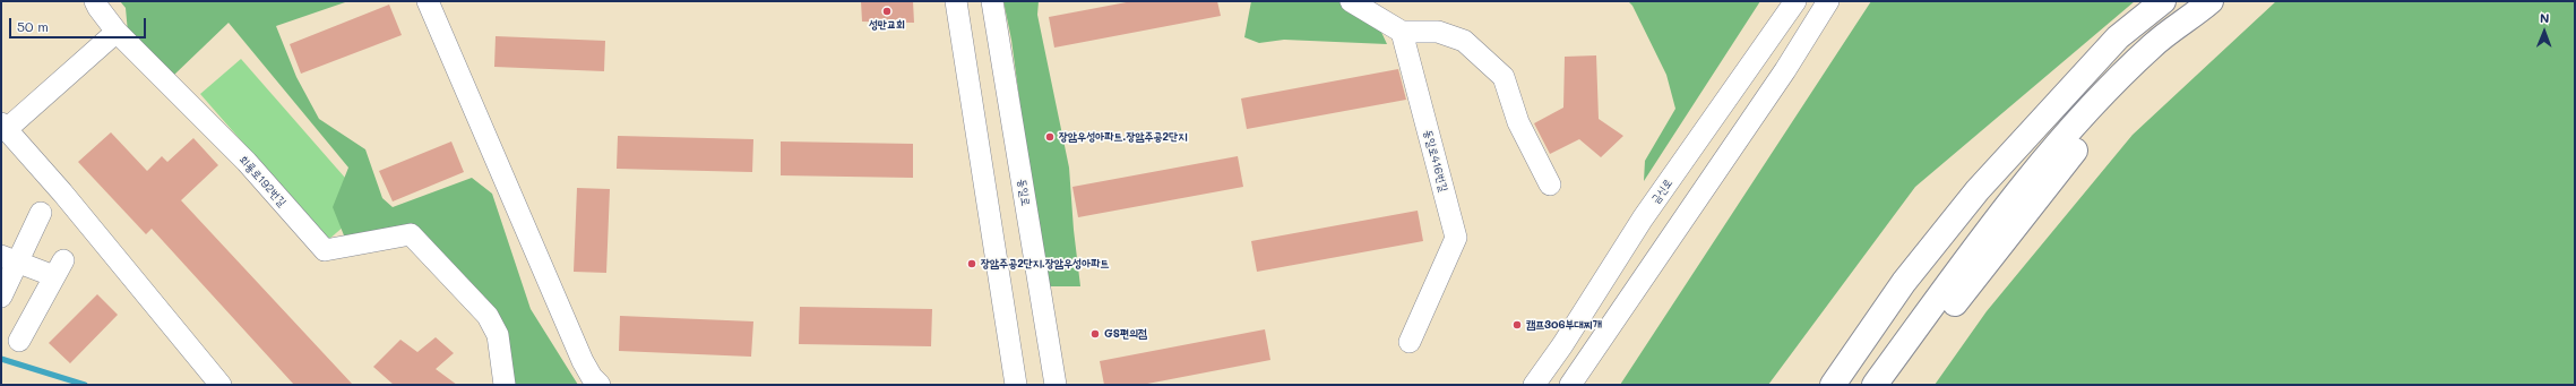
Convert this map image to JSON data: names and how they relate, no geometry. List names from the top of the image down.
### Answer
{
  "streets": {
    "street": [
      "동일로416번길",
      "회룡로192번길",
      "금신로",
      "동일로"
    ]
  },
  "places": [
    "성만교회",
    "장암우성아파트.장암주공2단지",
    "장암주공2단지.장암우성아파트",
    "캠프306부대찌개",
    "GS편의점"
  ],
  "scale_bar": "50 m",
  "north": "top"
}
